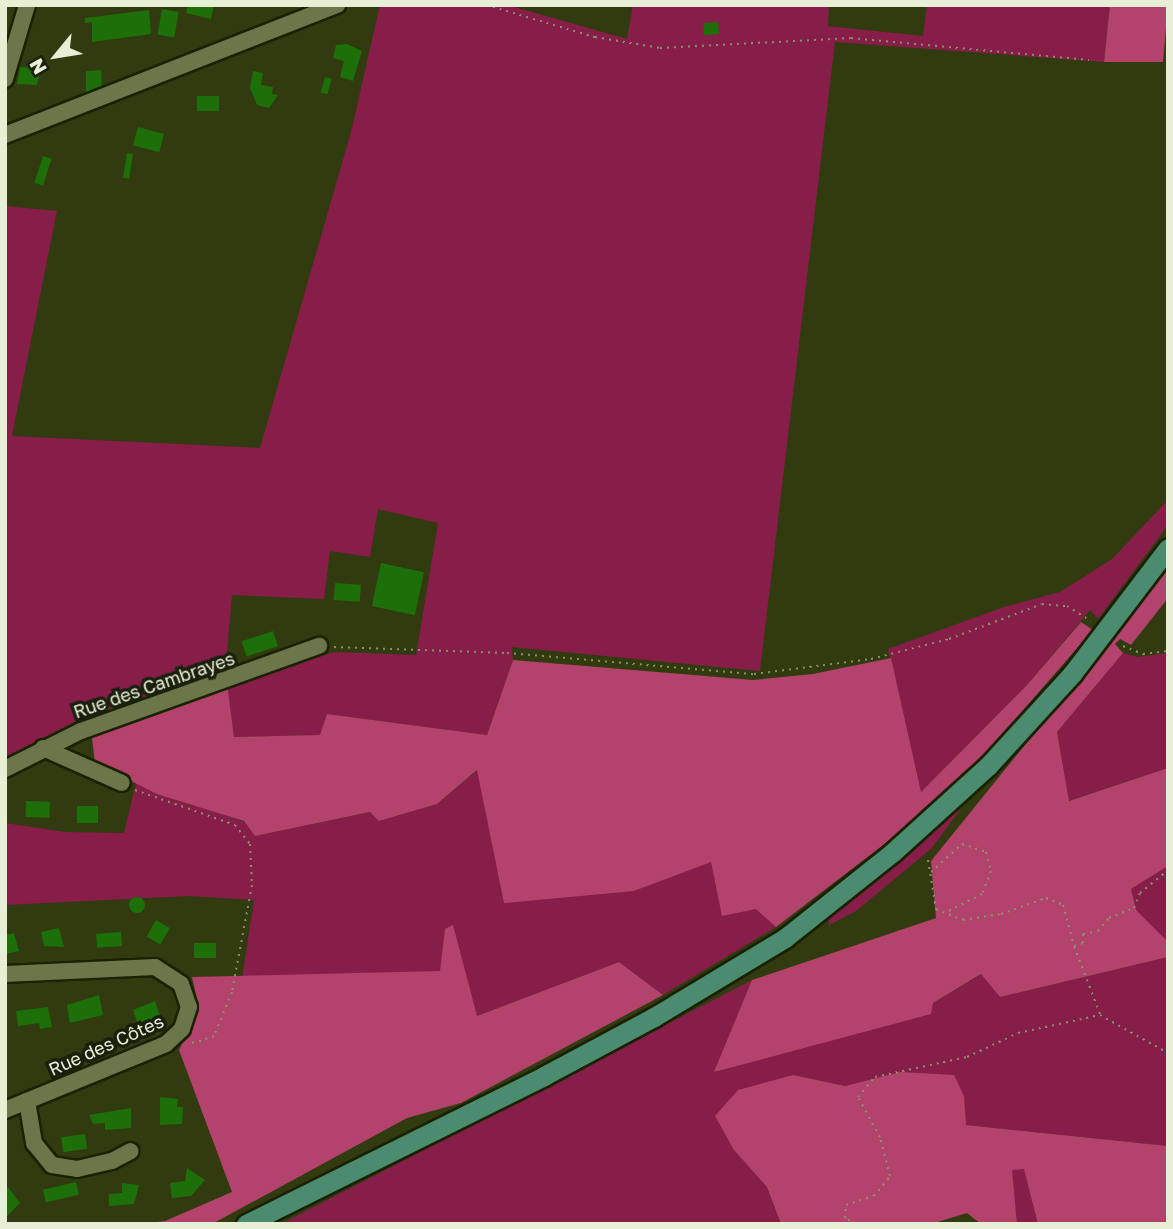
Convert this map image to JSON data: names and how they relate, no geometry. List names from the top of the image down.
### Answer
{
  "streets": {
    "street": ["Rue des Cambrayes", "Rue des Côtes"]
  },
  "north": "bottom left"
}
